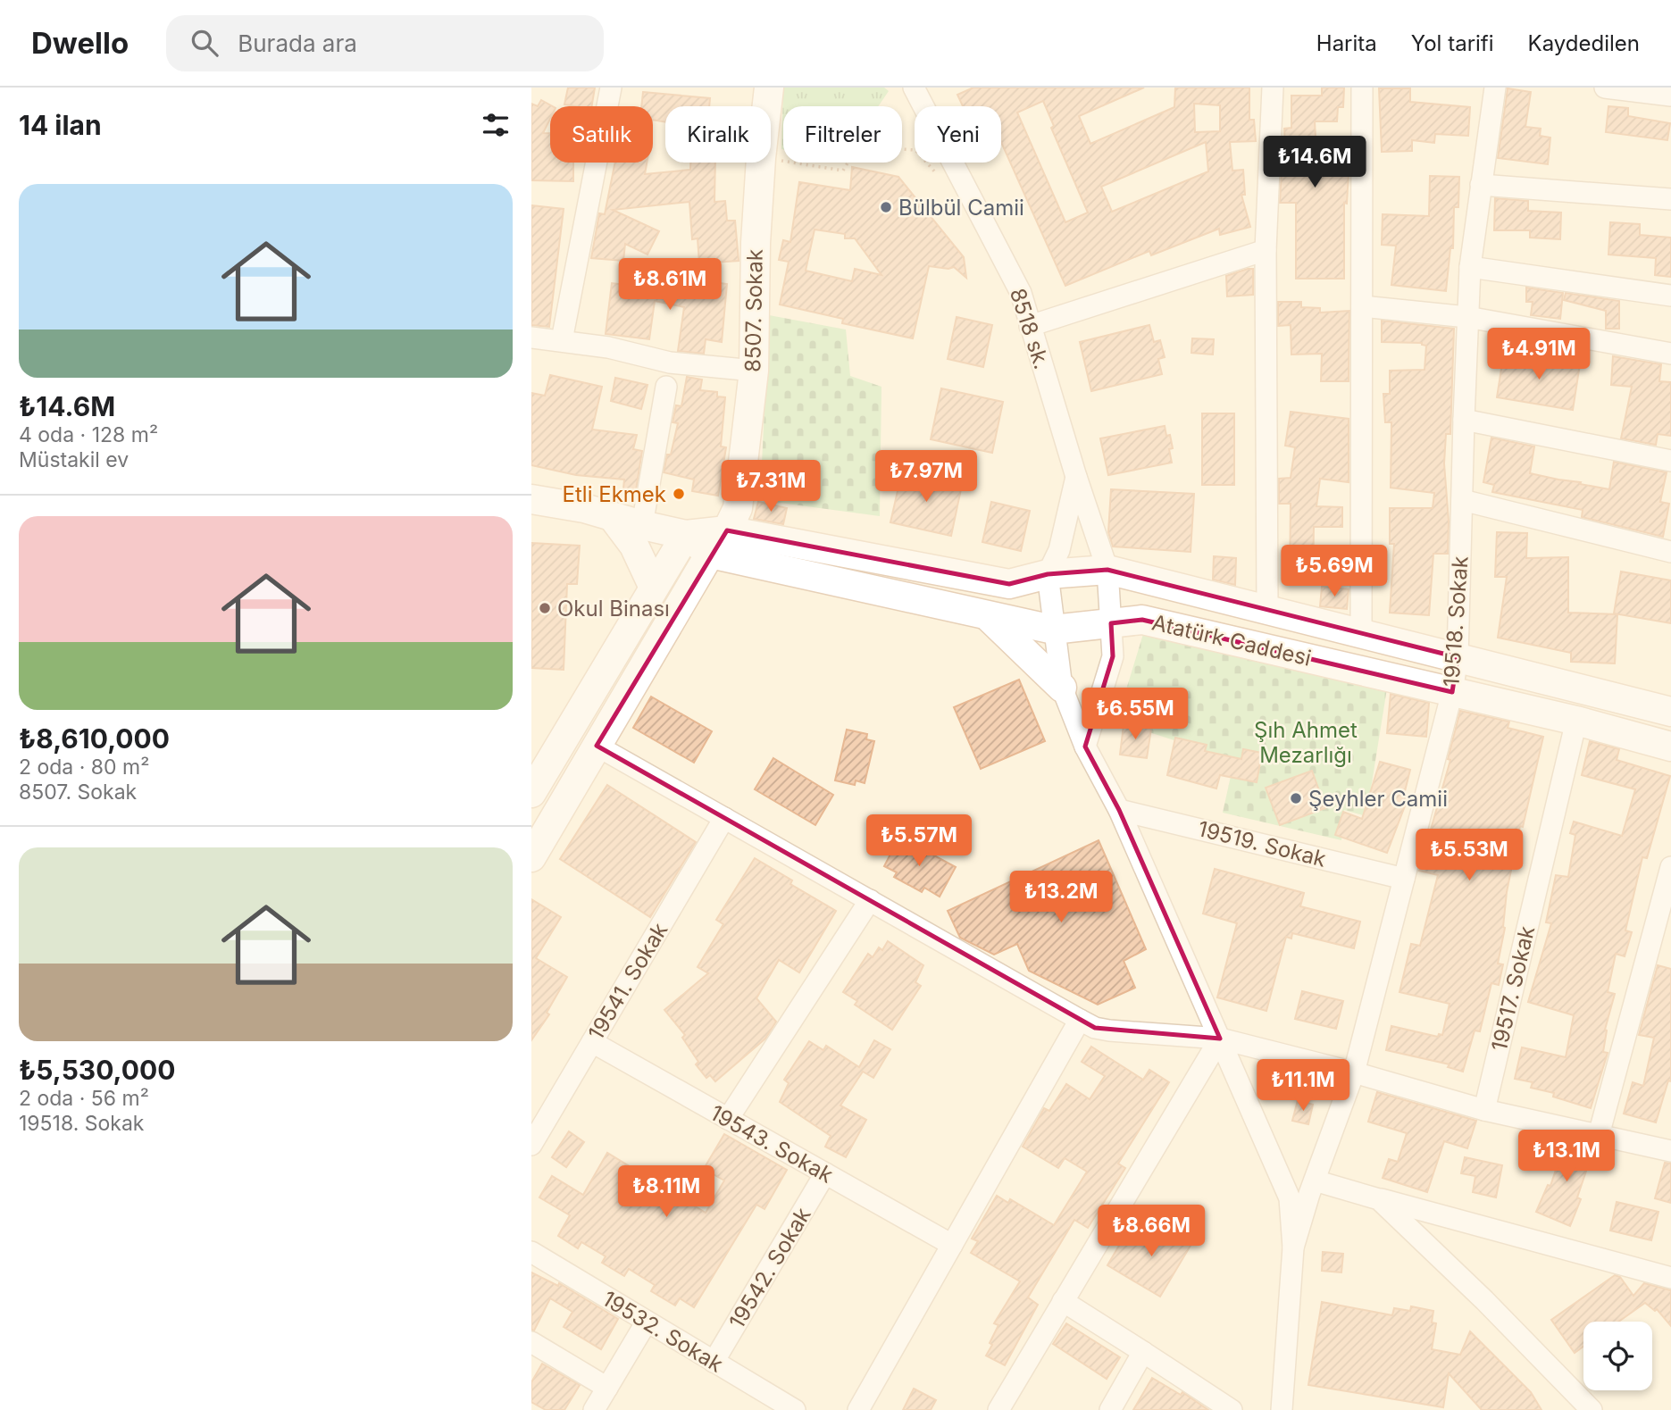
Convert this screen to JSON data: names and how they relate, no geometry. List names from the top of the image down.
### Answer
{
  "streets": {
    "street": [
      "8507. Sokak",
      "8518 sk.",
      "19518. Sokak",
      "Atatürk Caddesi",
      "19519. Sokak",
      "19541. Sokak",
      "19517. Sokak",
      "19543. Sokak",
      "19542. Sokak",
      "19532. Sokak"
    ]
  },
  "crossings": [
    ["8507. Sokak", "Atatürk Caddesi"],
    ["8518 sk.", "Atatürk Caddesi"],
    ["19518. Sokak", "Atatürk Caddesi"],
    ["19518. Sokak", "19519. Sokak"],
    ["Atatürk Caddesi", "19517. Sokak"],
    ["19541. Sokak", "19543. Sokak"],
    ["19543. Sokak", "19542. Sokak"],
    ["19542. Sokak", "19532. Sokak"]
  ],
  "parks": ["Şıh Ahmet Mezarlığı"],
  "places": [
    "Bülbül Camii",
    "Etli Ekmek",
    "Okul Binası",
    "Şeyhler Camii"
  ],
  "page": {
    "header": "Dwello",
    "search": "Burada ara",
    "nav": ["Harita", "Yol tarifi", "Kaydedilen"],
    "heading": "14 ilan",
    "chip": [
      "Satılık",
      "Kiralık",
      "Filtreler",
      "Yeni"
    ],
    "price": [
      "₺14.6M",
      "₺8.61M",
      "₺4.91M",
      "₺7.97M",
      "₺7.31M",
      "₺5.69M",
      "₺6.55M",
      "₺5.57M",
      "₺5.53M",
      "₺13.2M",
      "₺11.1M",
      "₺13.1M",
      "₺8.11M",
      "₺8.66M"
    ],
    "list": [
      {
        "name": "₺14.6M",
        "note": "4 oda · 128 m² · Müstakil ev"
      },
      {
        "name": "₺8,610,000",
        "note": "2 oda · 80 m² · 8507. Sokak"
      },
      {
        "name": "₺5,530,000",
        "note": "2 oda · 56 m² · 19518. Sokak"
      }
    ]
  }
}
